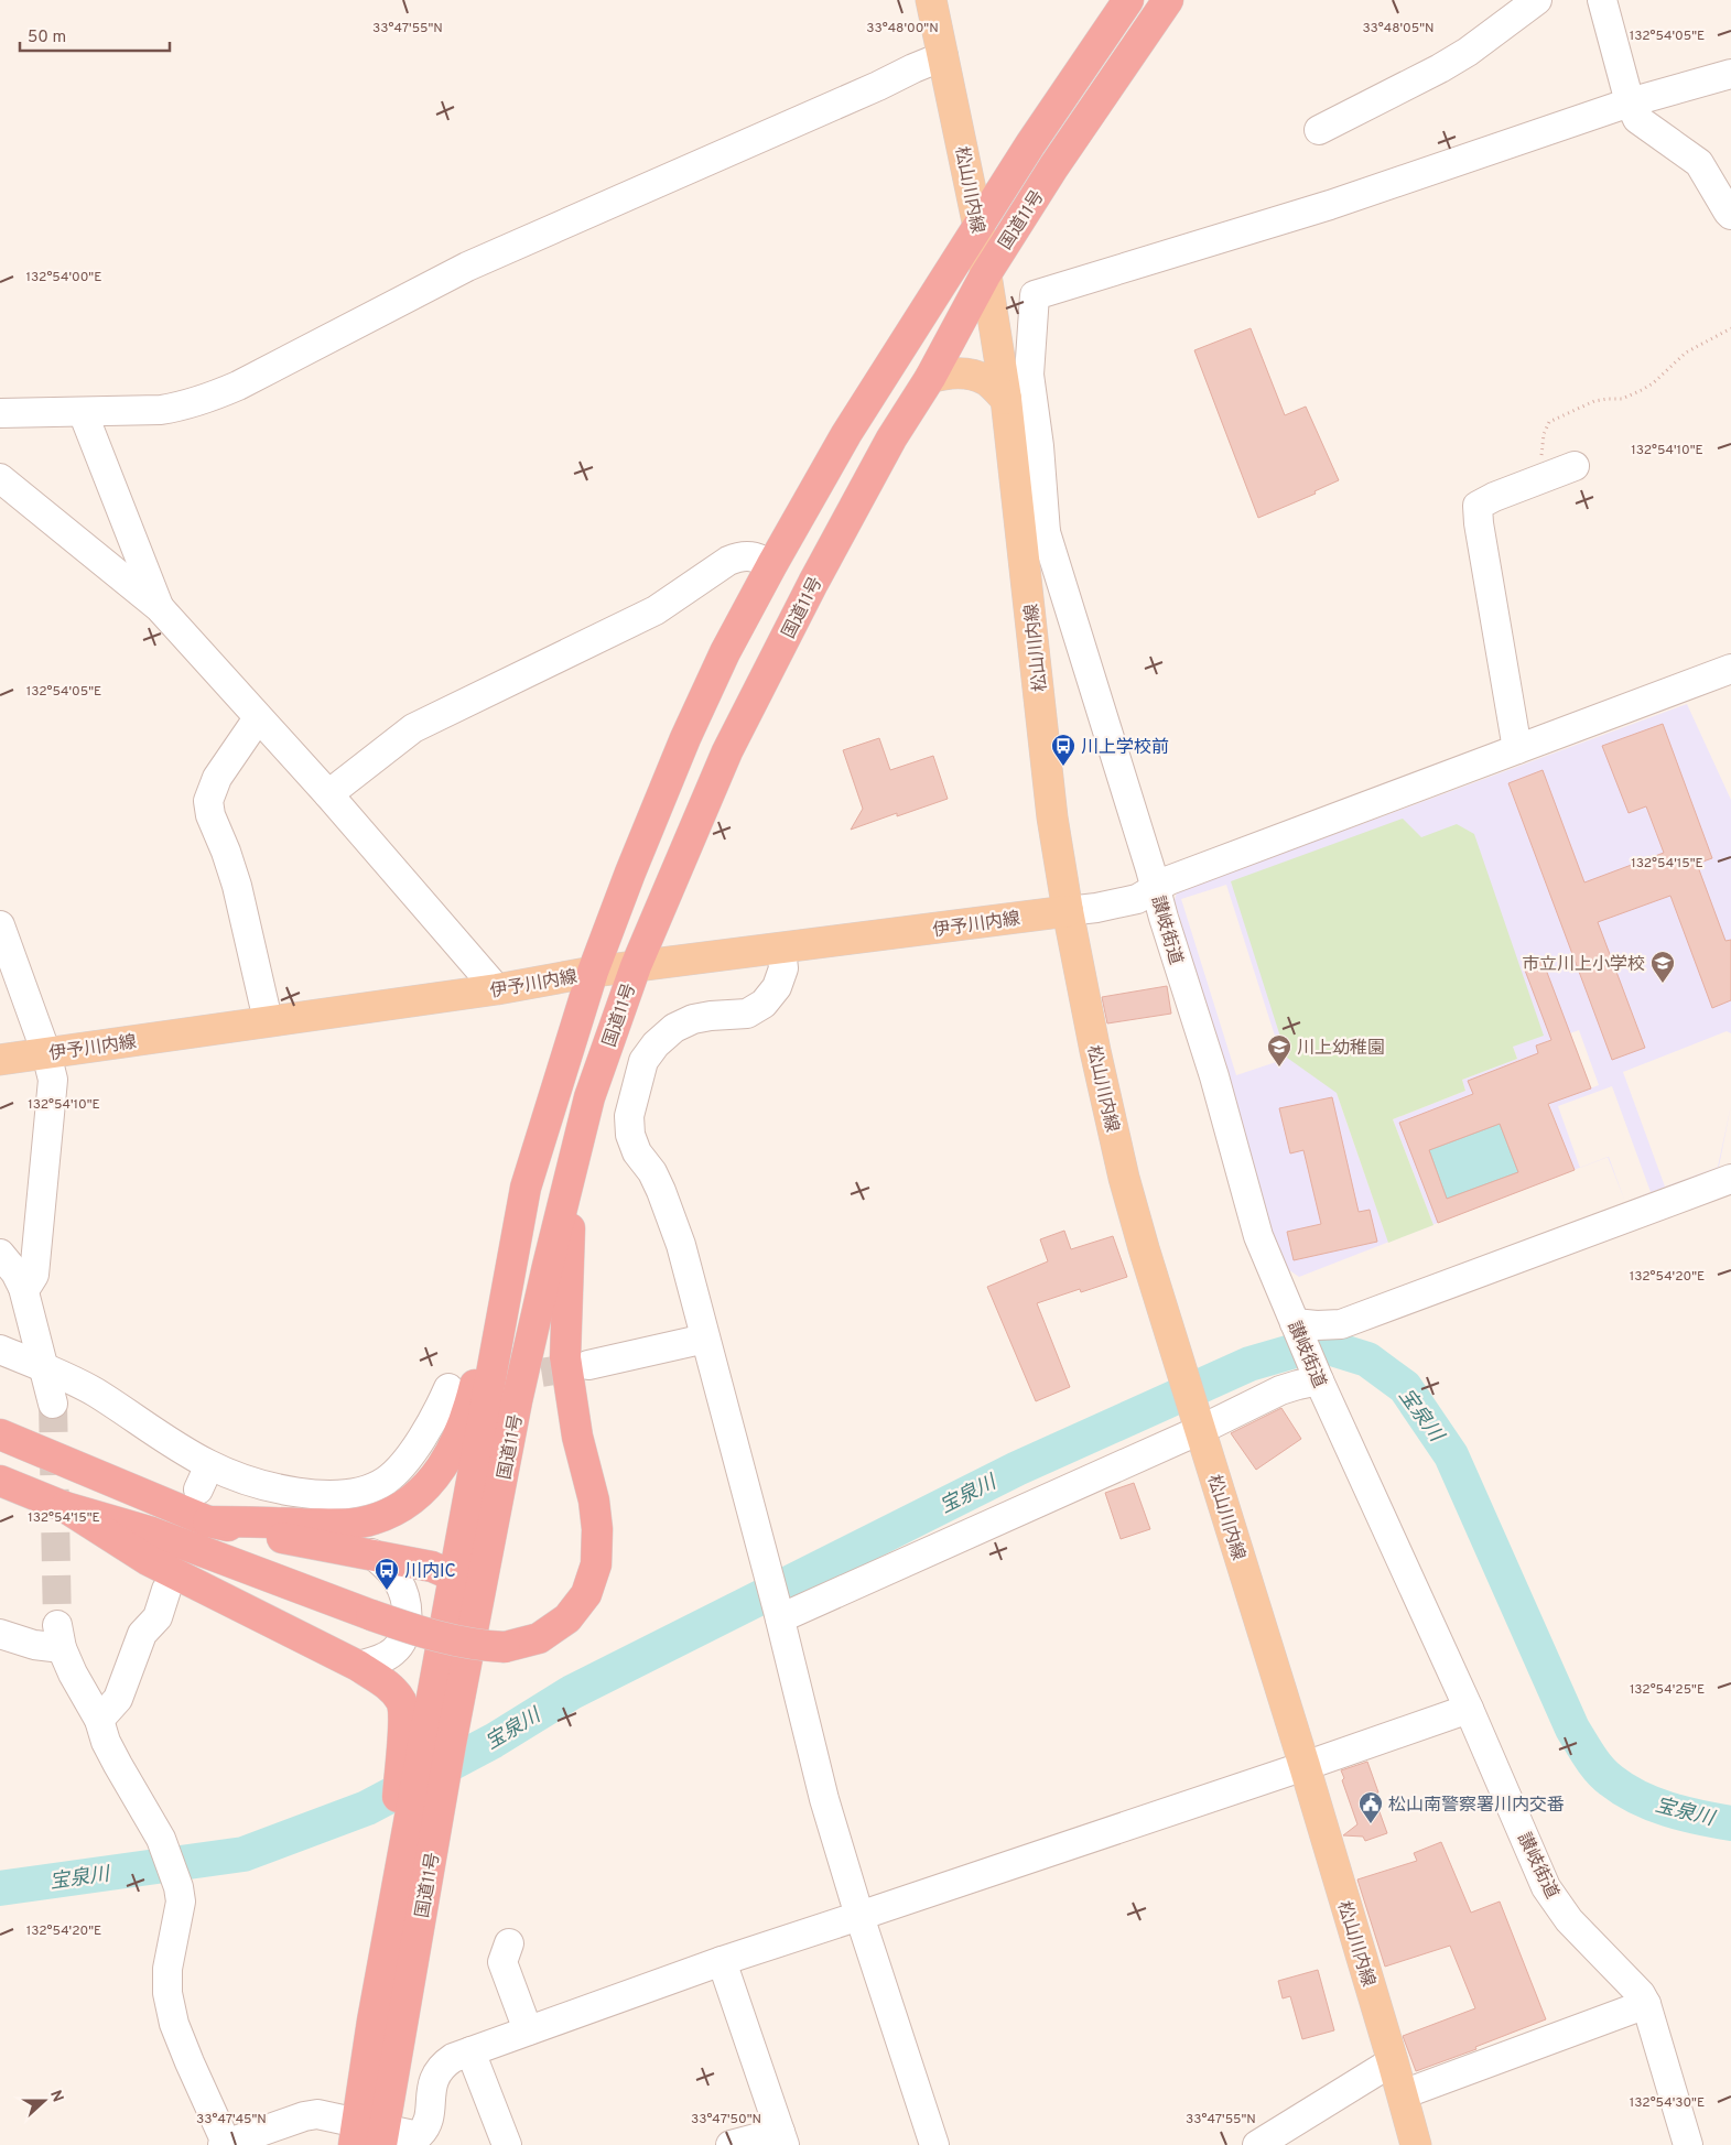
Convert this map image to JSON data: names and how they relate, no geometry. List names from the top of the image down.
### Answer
{
  "streets": {
    "highway": ["国道11号"],
    "main road": ["松山川内線", "伊予川内線"],
    "street": ["讃岐街道"]
  },
  "crossings": [
    ["松山川内線", "国道11号"],
    ["松山川内線", "伊予川内線"],
    ["松山川内線", "讃岐街道"],
    ["国道11号", "伊予川内線"]
  ],
  "water": ["宝泉川"],
  "places": {
    "bus stop": ["川上学校前", "川内IC"],
    "school or university": ["市立川上小学校", "川上幼稚園"],
    "public building": ["松山南警察署川内交番"]
  },
  "scale_bar": "50 m",
  "north": "right",
  "coordinates": [
    "33°47'55\"N",
    "33°48'00\"N",
    "33°48'05\"N",
    "132°54'05\"E",
    "132°54'00\"E",
    "132°54'10\"E",
    "132°54'15\"E",
    "132°54'20\"E",
    "132°54'25\"E",
    "132°54'30\"E",
    "33°47'45\"N",
    "33°47'50\"N"
  ]
}
